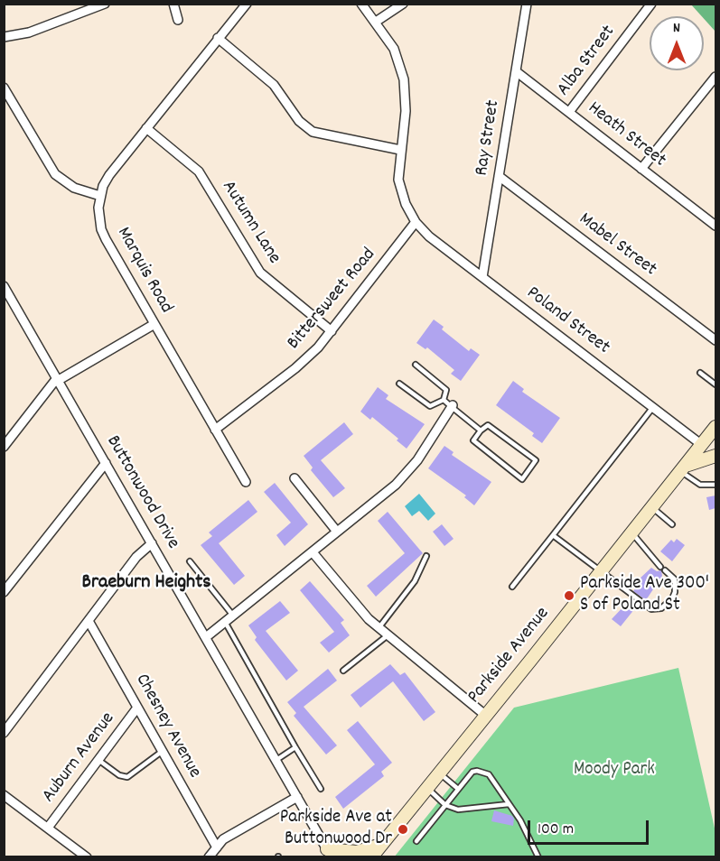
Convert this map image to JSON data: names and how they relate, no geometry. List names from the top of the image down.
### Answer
{
  "streets": {
    "main road": ["Parkside Avenue"],
    "street": [
      "Alba Street",
      "Heath Street",
      "Ray Street",
      "Autumn Lane",
      "Mabel Street",
      "Marquis Road",
      "Bittersweet Road",
      "Poland Street",
      "Buttonwood Drive",
      "Chesney Avenue",
      "Auburn Avenue"
    ]
  },
  "crossings": [
    ["Alba Street", "Heath Street"],
    ["Heath Street", "Ray Street"],
    ["Ray Street", "Mabel Street"],
    ["Ray Street", "Poland Street"],
    ["Autumn Lane", "Marquis Road"],
    ["Autumn Lane", "Bittersweet Road"],
    ["Marquis Road", "Bittersweet Road"],
    ["Bittersweet Road", "Poland Street"],
    ["Poland Street", "Parkside Avenue"],
    ["Chesney Avenue", "Auburn Avenue"]
  ],
  "districts": ["Braeburn Heights"],
  "parks": ["Moody Park"],
  "places": ["Parkside Ave 300' S of Poland St", "Parkside Ave at Buttonwood Dr"],
  "scale_bar": "100 m",
  "north": "top"
}
